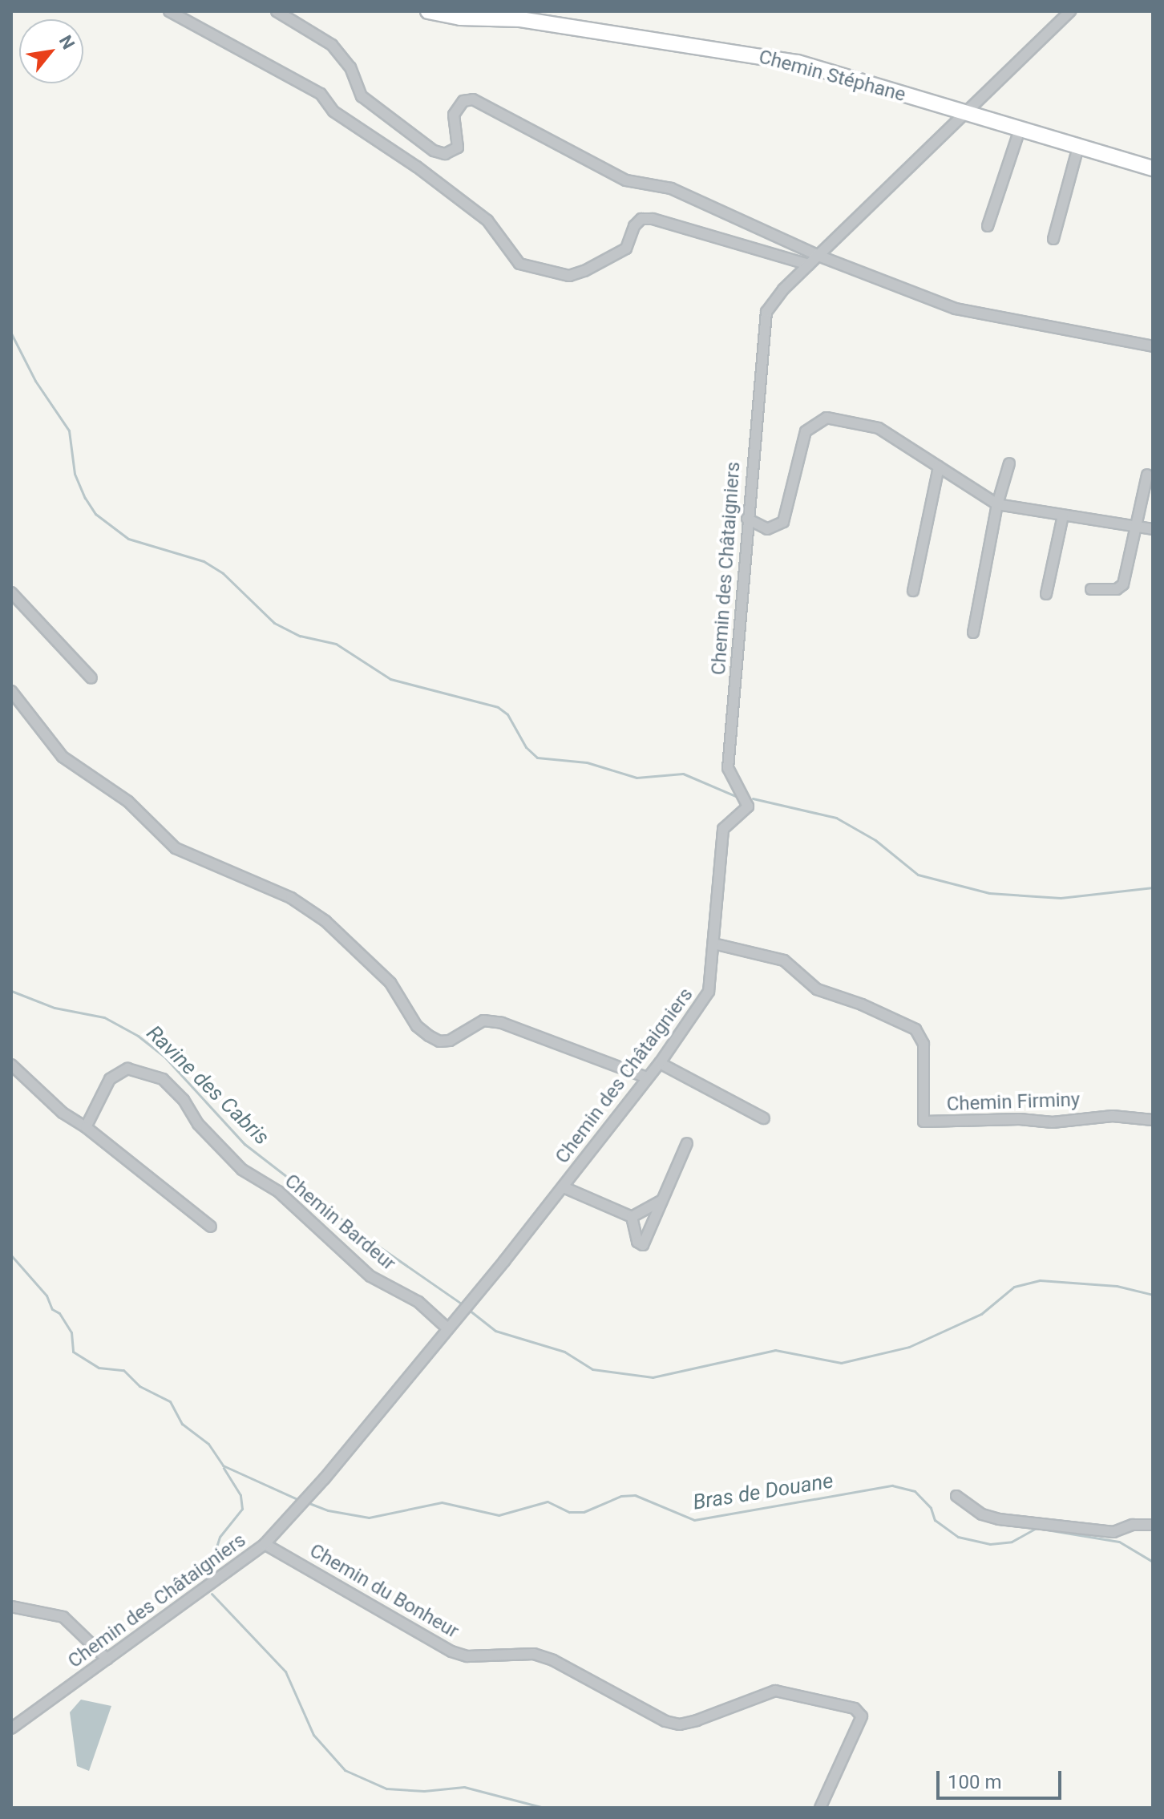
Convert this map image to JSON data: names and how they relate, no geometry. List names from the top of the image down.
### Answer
{
  "streets": {
    "main road": ["Chemin Stéphane"],
    "street": [
      "Chemin des Châtaigniers",
      "Chemin Firminy",
      "Chemin Bardeur",
      "Chemin du Bonheur"
    ]
  },
  "crossings": [
    ["Chemin Stéphane", "Chemin des Châtaigniers"],
    ["Chemin des Châtaigniers", "Chemin Firminy"],
    ["Chemin des Châtaigniers", "Chemin Bardeur"],
    ["Chemin des Châtaigniers", "Chemin du Bonheur"]
  ],
  "water": ["Ravine des Cabris", "Bras de Douane"],
  "scale_bar": "100 m",
  "north": "top right"
}
